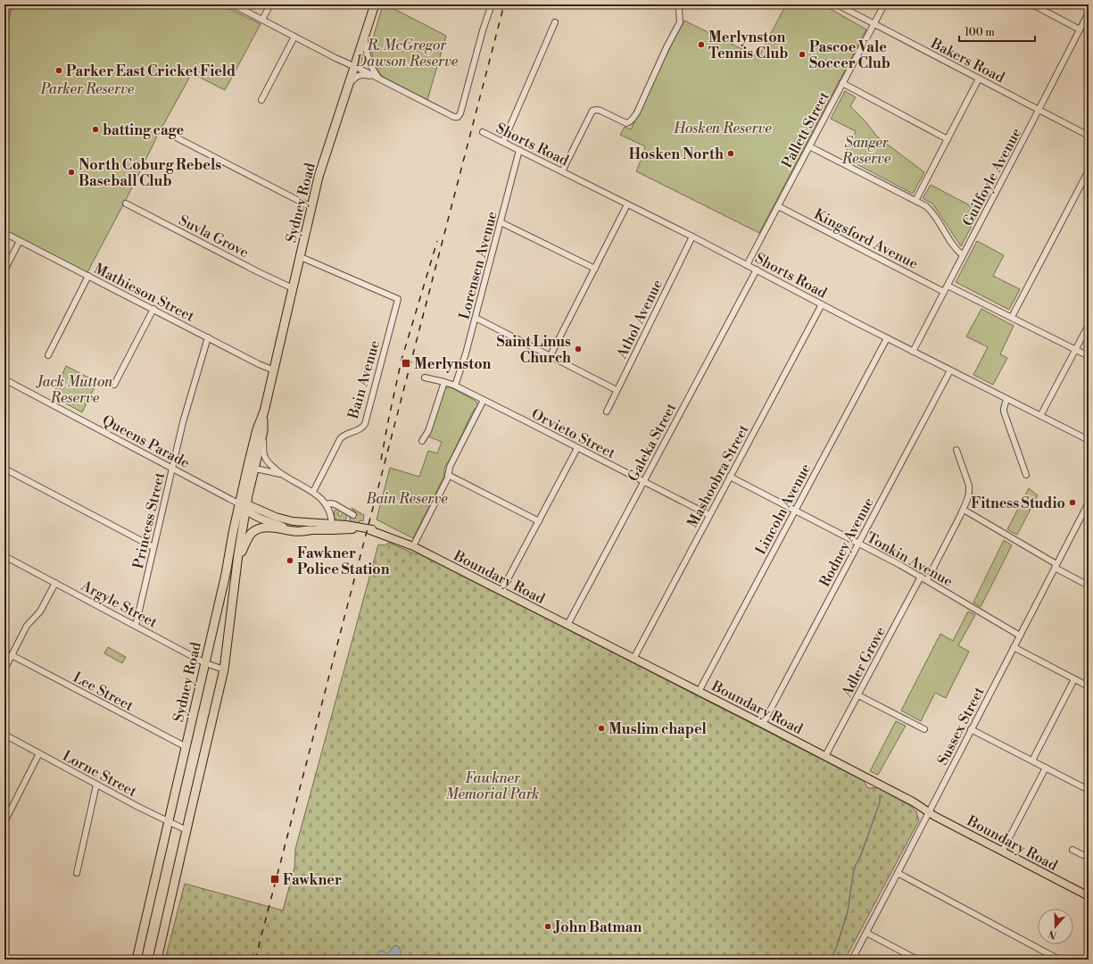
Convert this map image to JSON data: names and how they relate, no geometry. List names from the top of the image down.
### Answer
{
  "streets": {
    "highway": ["Sydney Road"],
    "main road": ["Boundary Road"],
    "street": [
      "Bakers Road",
      "Pallett Street",
      "Shorts Road",
      "Guilfoyle Avenue",
      "Suvla Grove",
      "Kingsford Avenue",
      "Lorensen Avenue",
      "Mathieson Street",
      "Athol Avenue",
      "Bain Avenue",
      "Orvieto Street",
      "Queens Parade",
      "Galeka Street",
      "Mashoobra Street",
      "Lincoln Avenue",
      "Princess Street",
      "Rodney Avenue",
      "Tonkin Avenue",
      "Argyle Street",
      "Adler Grove",
      "Lee Street",
      "Sussex Street",
      "Lorne Street"
    ]
  },
  "crossings": [
    ["Bakers Road", "Pallett Street"],
    ["Bakers Road", "Guilfoyle Avenue"],
    ["Pallett Street", "Shorts Road"],
    ["Pallett Street", "Kingsford Avenue"],
    ["Shorts Road", "Guilfoyle Avenue"],
    ["Shorts Road", "Lorensen Avenue"],
    ["Shorts Road", "Athol Avenue"],
    ["Shorts Road", "Galeka Street"],
    ["Shorts Road", "Mashoobra Street"],
    ["Shorts Road", "Lincoln Avenue"],
    ["Shorts Road", "Rodney Avenue"],
    ["Guilfoyle Avenue", "Kingsford Avenue"],
    ["Sydney Road", "Suvla Grove"],
    ["Sydney Road", "Mathieson Street"],
    ["Sydney Road", "Bain Avenue"],
    ["Sydney Road", "Queens Parade"],
    ["Sydney Road", "Boundary Road"],
    ["Sydney Road", "Argyle Street"],
    ["Sydney Road", "Lee Street"],
    ["Sydney Road", "Lorne Street"],
    ["Lorensen Avenue", "Orvieto Street"],
    ["Mathieson Street", "Princess Street"],
    ["Orvieto Street", "Galeka Street"],
    ["Orvieto Street", "Mashoobra Street"],
    ["Queens Parade", "Princess Street"],
    ["Queens Parade", "Boundary Road"],
    ["Galeka Street", "Boundary Road"],
    ["Mashoobra Street", "Tonkin Avenue"],
    ["Mashoobra Street", "Boundary Road"],
    ["Lincoln Avenue", "Tonkin Avenue"],
    ["Lincoln Avenue", "Boundary Road"],
    ["Princess Street", "Argyle Street"],
    ["Rodney Avenue", "Tonkin Avenue"],
    ["Rodney Avenue", "Boundary Road"],
    ["Tonkin Avenue", "Adler Grove"],
    ["Tonkin Avenue", "Sussex Street"],
    ["Boundary Road", "Adler Grove"],
    ["Boundary Road", "Sussex Street"]
  ],
  "parks": [
    "R. McGregor Dawson Reserve",
    "Parker Reserve",
    "Hosken Reserve",
    "Sanger Reserve",
    "Jack Mutton Reserve",
    "Bain Reserve",
    "Fawkner Memorial Park"
  ],
  "places": {
    "other": [
      "Merlynston Tennis Club",
      "Pascoe Vale Soccer Club",
      "Parker East Cricket Field",
      "batting cage",
      "Hosken North",
      "North Coburg Rebels Baseball Club",
      "Saint Linus Church",
      "Fitness Studio",
      "Fawkner Police Station",
      "Muslim chapel",
      "John Batman"
    ],
    "transit": ["Merlynston", "Fawkner"]
  },
  "scale_bar": "100 m",
  "north": "bottom"
}
